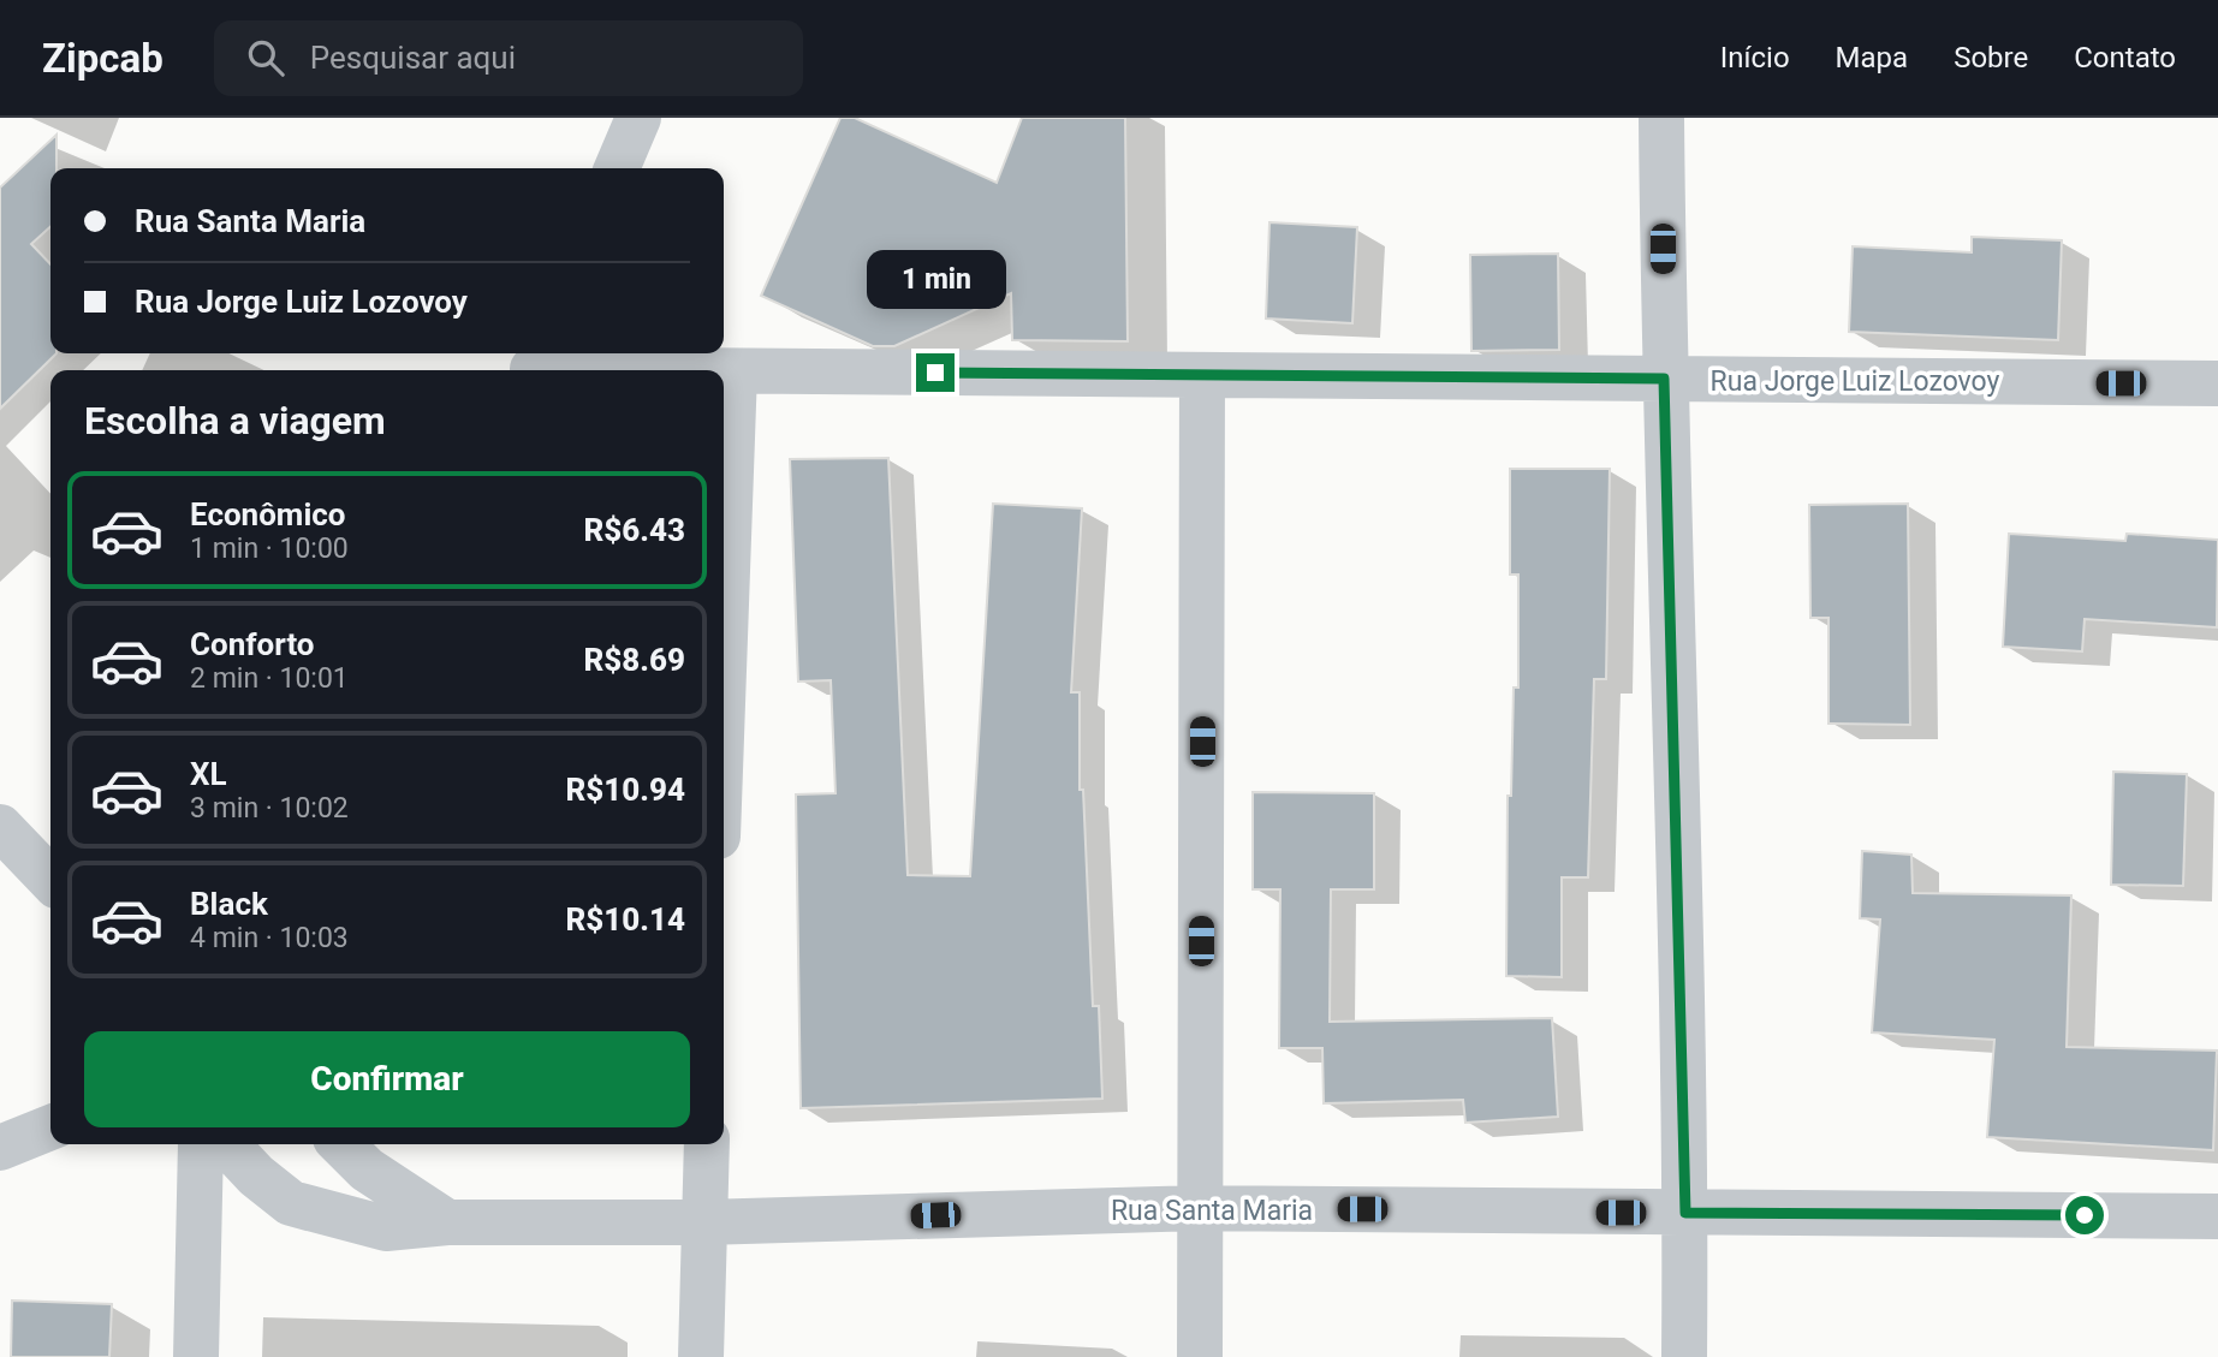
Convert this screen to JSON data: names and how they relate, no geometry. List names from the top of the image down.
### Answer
{
  "streets": {
    "street": ["Rua Jorge Luiz Lozovoy", "Rua Santa Maria"]
  },
  "page": {
    "header": "Zipcab",
    "search": "Pesquisar aqui",
    "nav": [
      "Início",
      "Mapa",
      "Sobre",
      "Contato"
    ],
    "banner": ["Rua Santa Maria", "Rua Jorge Luiz Lozovoy"],
    "bubble": "1 min",
    "heading": "Escolha a viagem",
    "list": [
      {
        "name": "Econômico",
        "note": "1 min · 10:00",
        "value": "R$6.43"
      },
      {
        "name": "Conforto",
        "note": "2 min · 10:01",
        "value": "R$8.69"
      },
      {
        "name": "XL",
        "note": "3 min · 10:02",
        "value": "R$10.94"
      },
      {
        "name": "Black",
        "note": "4 min · 10:03",
        "value": "R$10.14"
      }
    ],
    "buttons": "Confirmar"
  }
}
